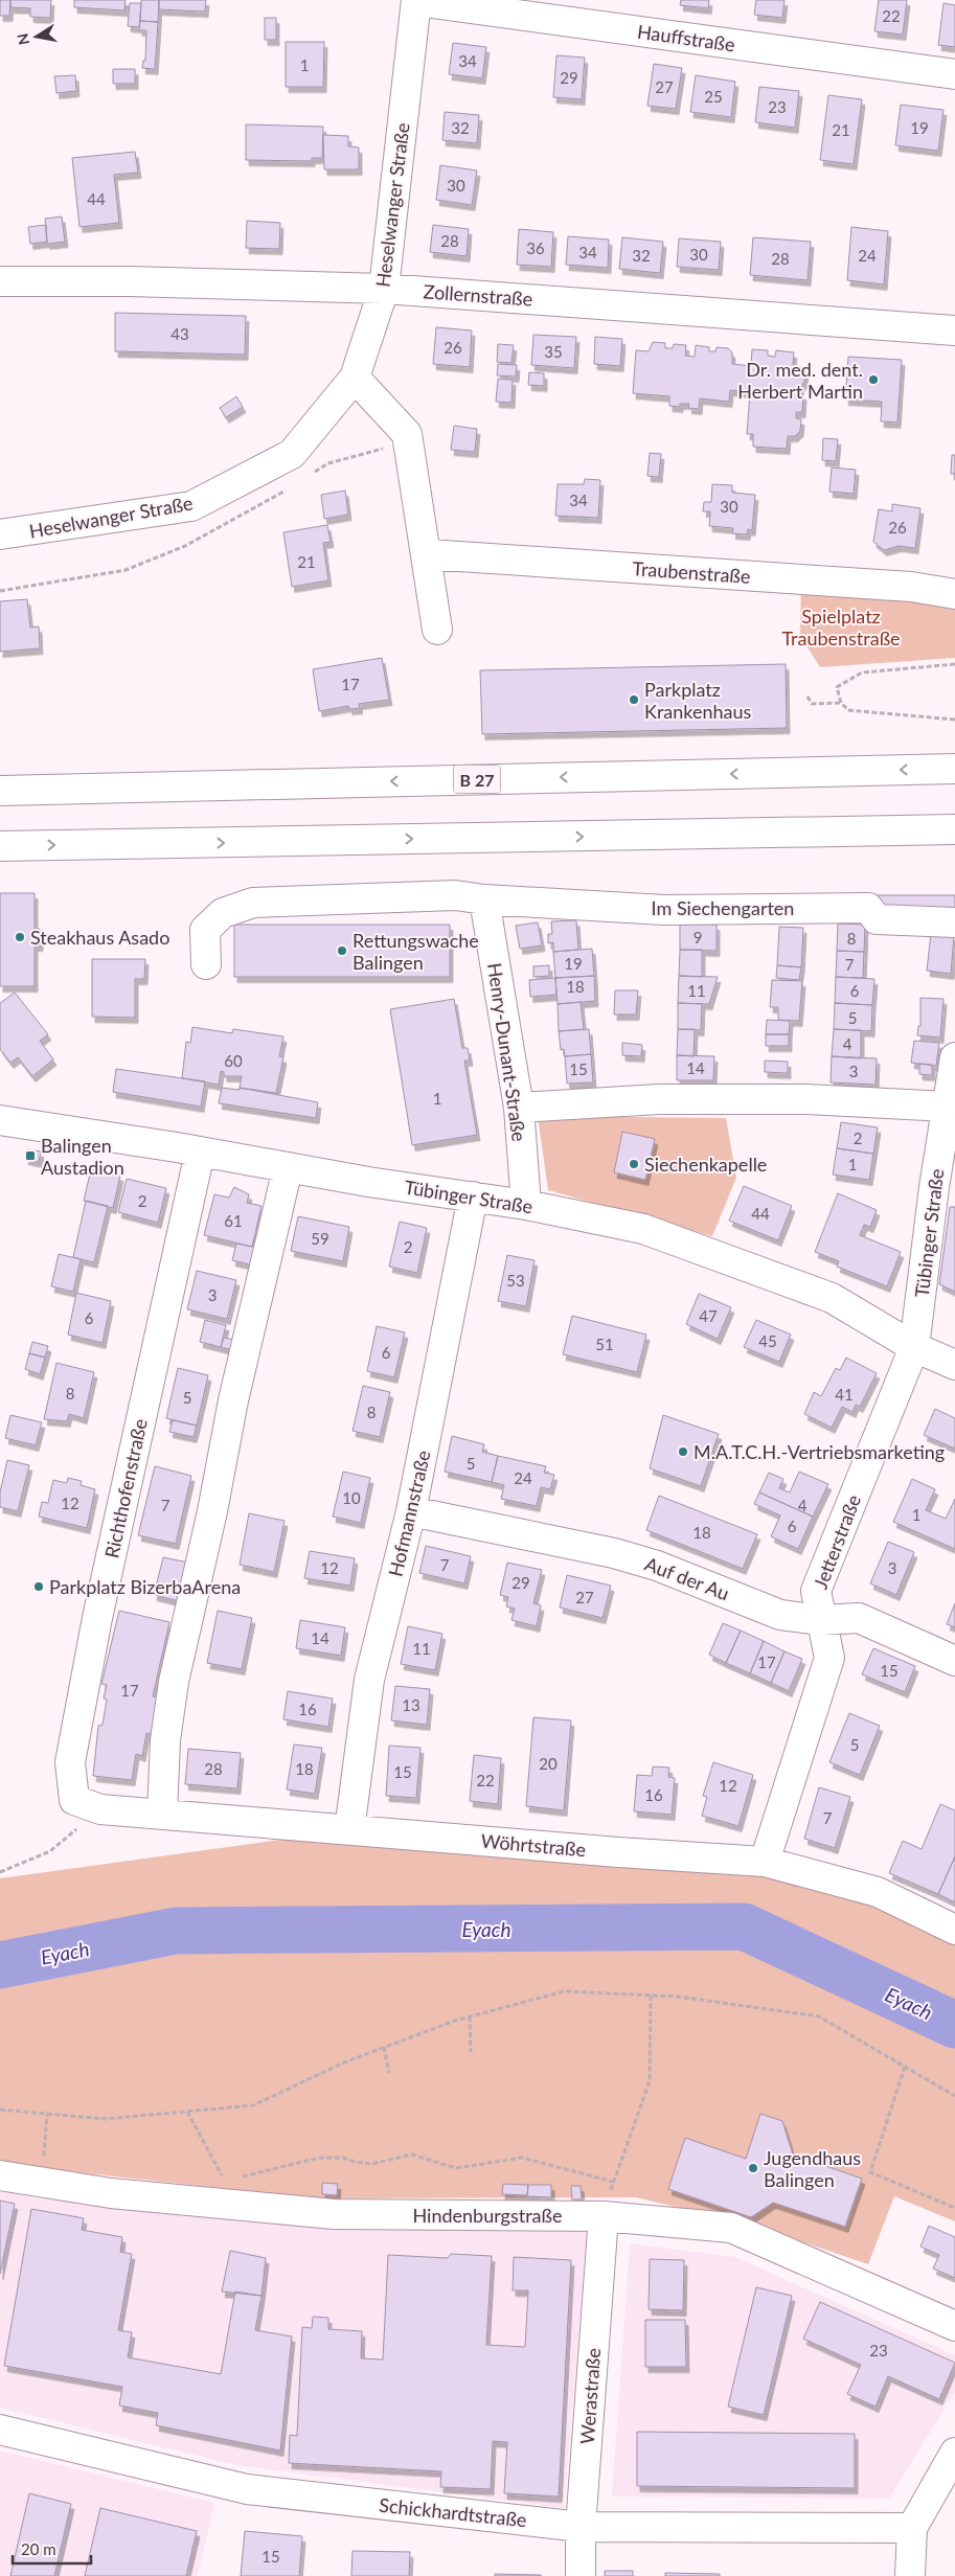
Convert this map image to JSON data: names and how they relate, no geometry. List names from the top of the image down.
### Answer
{
  "streets": {
    "main road": [
      "Hauffstraße",
      "Heselwanger Straße",
      "Zollernstraße",
      "Traubenstraße",
      "B 27",
      "Im Siechengarten",
      "Henry-Dunant-Straße",
      "Tübinger Straße",
      "Richthofenstraße",
      "Hofmannstraße",
      "Jetterstraße",
      "Auf der Au",
      "Wöhrtstraße",
      "Hindenburgstraße",
      "Werastraße",
      "Schickhardtstraße"
    ]
  },
  "crossings": [
    ["Hauffstraße", "Heselwanger Straße"],
    ["Heselwanger Straße", "Zollernstraße"],
    ["Im Siechengarten", "Henry-Dunant-Straße"],
    ["Henry-Dunant-Straße", "Tübinger Straße"],
    ["Tübinger Straße", "Richthofenstraße"],
    ["Tübinger Straße", "Hofmannstraße"],
    ["Tübinger Straße", "Jetterstraße"],
    ["Richthofenstraße", "Wöhrtstraße"],
    ["Hofmannstraße", "Auf der Au"],
    ["Hofmannstraße", "Wöhrtstraße"],
    ["Jetterstraße", "Auf der Au"],
    ["Jetterstraße", "Wöhrtstraße"],
    ["Hindenburgstraße", "Werastraße"],
    ["Werastraße", "Schickhardtstraße"]
  ],
  "water": ["Eyach"],
  "parks": ["Spielplatz Traubenstraße"],
  "places": {
    "other": [
      "Dr. med. dent. Herbert Martin",
      "Parkplatz Krankenhaus",
      "Steakhaus Asado",
      "Rettungswache Balingen",
      "Siechenkapelle",
      "M.A.T.C.H.-Vertriebsmarketing",
      "Parkplatz BizerbaArena",
      "Jugendhaus Balingen"
    ],
    "transit": ["Balingen Austadion"]
  },
  "house_numbers": [
    "22",
    "34",
    "1",
    "29",
    "27",
    "25",
    "23",
    "32",
    "19",
    "21",
    "30",
    "44",
    "28",
    "36",
    "34",
    "30",
    "32",
    "24",
    "28",
    "43",
    "26",
    "35",
    "34",
    "30",
    "26",
    "21",
    "17",
    "9",
    "8",
    "19",
    "7",
    "18",
    "11",
    "6",
    "5",
    "4",
    "60",
    "14",
    "15",
    "3",
    "1",
    "2",
    "1",
    "2",
    "44",
    "61",
    "59",
    "2",
    "53",
    "3",
    "47",
    "6",
    "45",
    "51",
    "6",
    "8",
    "41",
    "5",
    "8",
    "5",
    "24",
    "10",
    "12",
    "7",
    "4",
    "1",
    "6",
    "18",
    "7",
    "12",
    "3",
    "29",
    "27",
    "14",
    "11",
    "17",
    "15",
    "17",
    "13",
    "16",
    "5",
    "20",
    "28",
    "18",
    "15",
    "22",
    "12",
    "16",
    "7",
    "23",
    "15"
  ],
  "scale_bar": "20 m",
  "north": "left"
}
